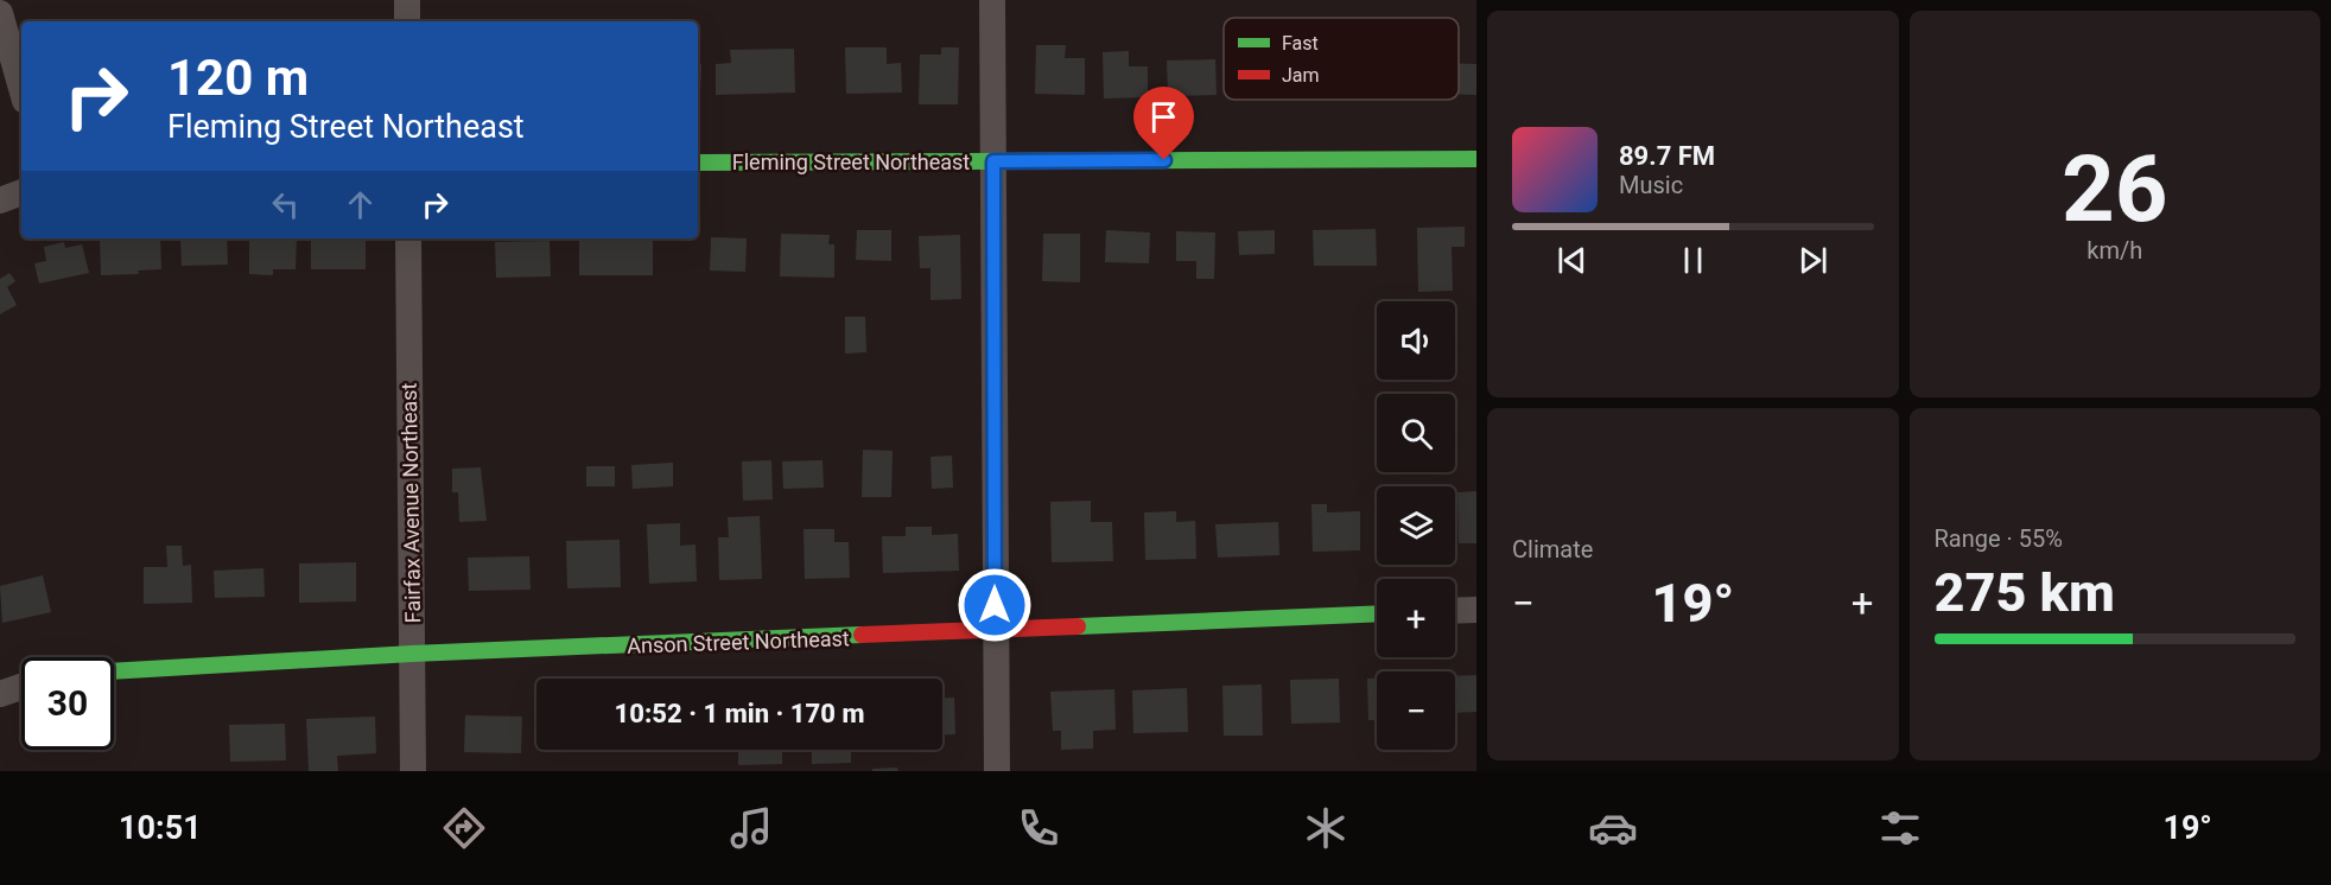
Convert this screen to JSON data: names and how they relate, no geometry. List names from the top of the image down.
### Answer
{
  "streets": {
    "street": ["Fleming Street Northeast", "Fairfax Avenue Northeast", "Anson Street Northeast"]
  },
  "crossings": [
    ["Fairfax Avenue Northeast", "Anson Street Northeast"]
  ],
  "legend": ["Fast", "Jam"],
  "page": {
    "tile": [
      ["26", "km/h"],
      "Climate",
      ["Range · 55%", "275 km"]
    ],
    "turn": ["120 m", "Fleming Street Northeast"],
    "song": ["89.7 FM", "Music"],
    "map_buttons": ["+", "−"],
    "heat": ["−", "19°", "+"],
    "limit": "30",
    "trip": "10:52 · 1 min · 170 m",
    "tabs": ["10:51", "19°"]
  }
}
